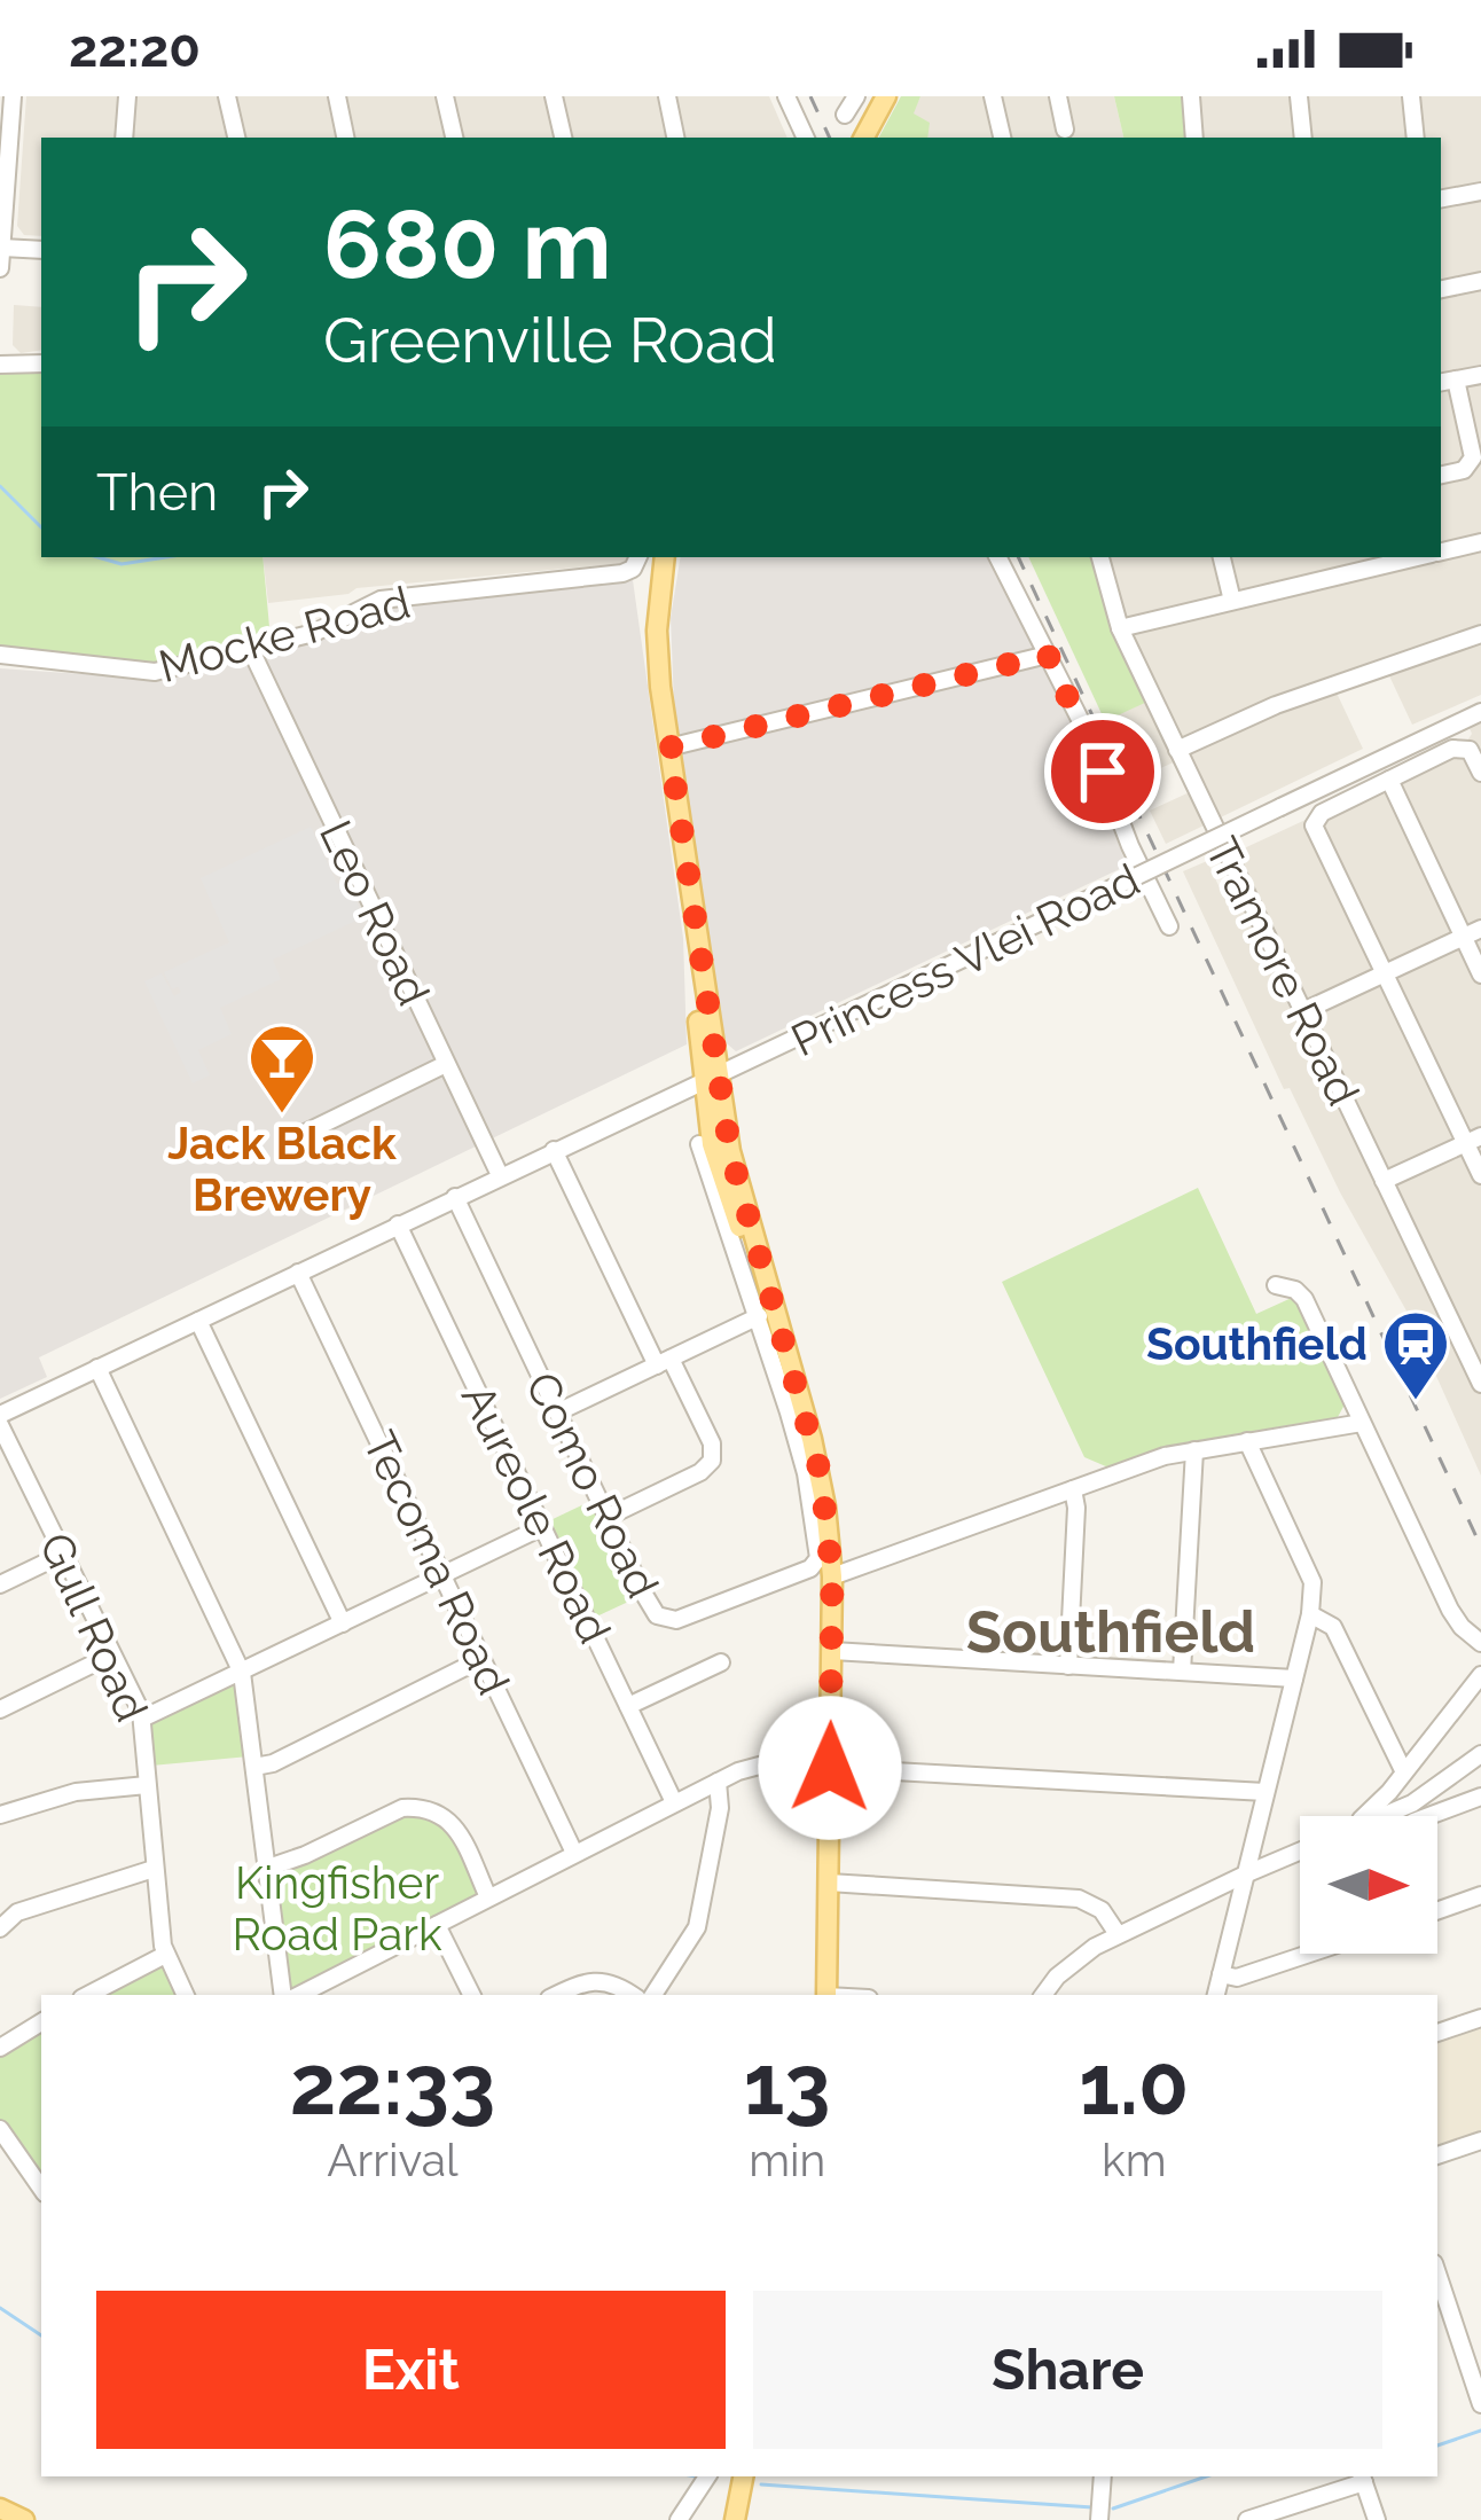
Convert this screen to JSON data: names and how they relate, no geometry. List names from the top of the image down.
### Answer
{
  "streets": {
    "street": [
      "Mocke Road",
      "Leo Road",
      "Princess Vlei Road",
      "Tramore Road",
      "Como Road",
      "Aureole Road",
      "Tecoma Road",
      "Gull Road"
    ]
  },
  "crossings": [
    ["Mocke Road", "Leo Road"],
    ["Leo Road", "Princess Vlei Road"],
    ["Princess Vlei Road", "Como Road"],
    ["Princess Vlei Road", "Aureole Road"],
    ["Princess Vlei Road", "Tecoma Road"],
    ["Princess Vlei Road", "Gull Road"]
  ],
  "districts": ["Southfield"],
  "parks": ["Kingfisher Road Park"],
  "places": {
    "bar": ["Jack Black Brewery"],
    "station": ["Southfield"]
  },
  "north": "right",
  "page": {
    "status": "22:20",
    "turn": ["680 m", "Greenville Road"],
    "then": "Then",
    "eta": [
      "22:33",
      "Arrival",
      "13",
      "min",
      "1.0",
      "km"
    ],
    "buttons": ["Exit", "Share"]
  }
}
